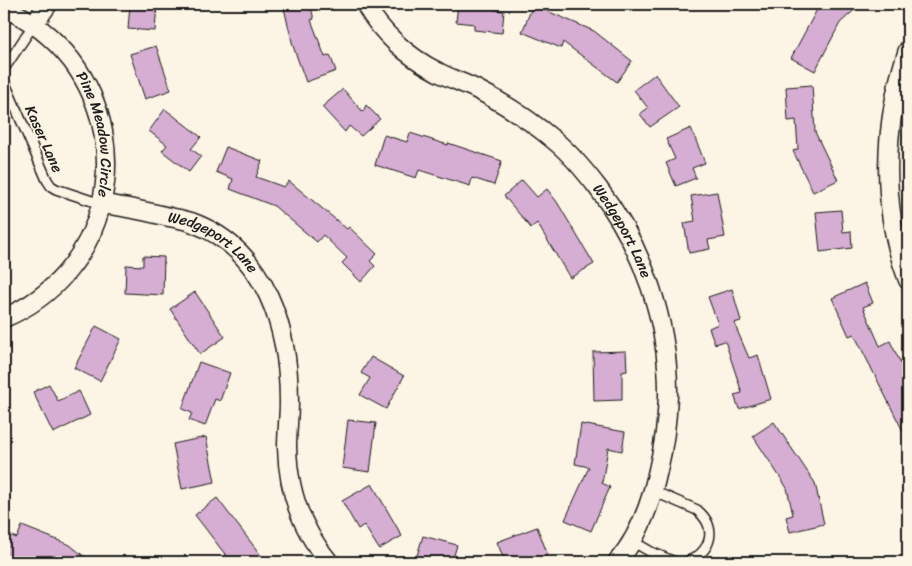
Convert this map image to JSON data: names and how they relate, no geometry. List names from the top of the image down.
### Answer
{
  "streets": {
    "street": ["Pine Meadow Circle", "Wedgeport Lane"],
    "lane": ["Kaser Lane"]
  },
  "crossings": [
    ["Pine Meadow Circle", "Kaser Lane"],
    ["Pine Meadow Circle", "Wedgeport Lane"],
    ["Kaser Lane", "Wedgeport Lane"]
  ]
}
